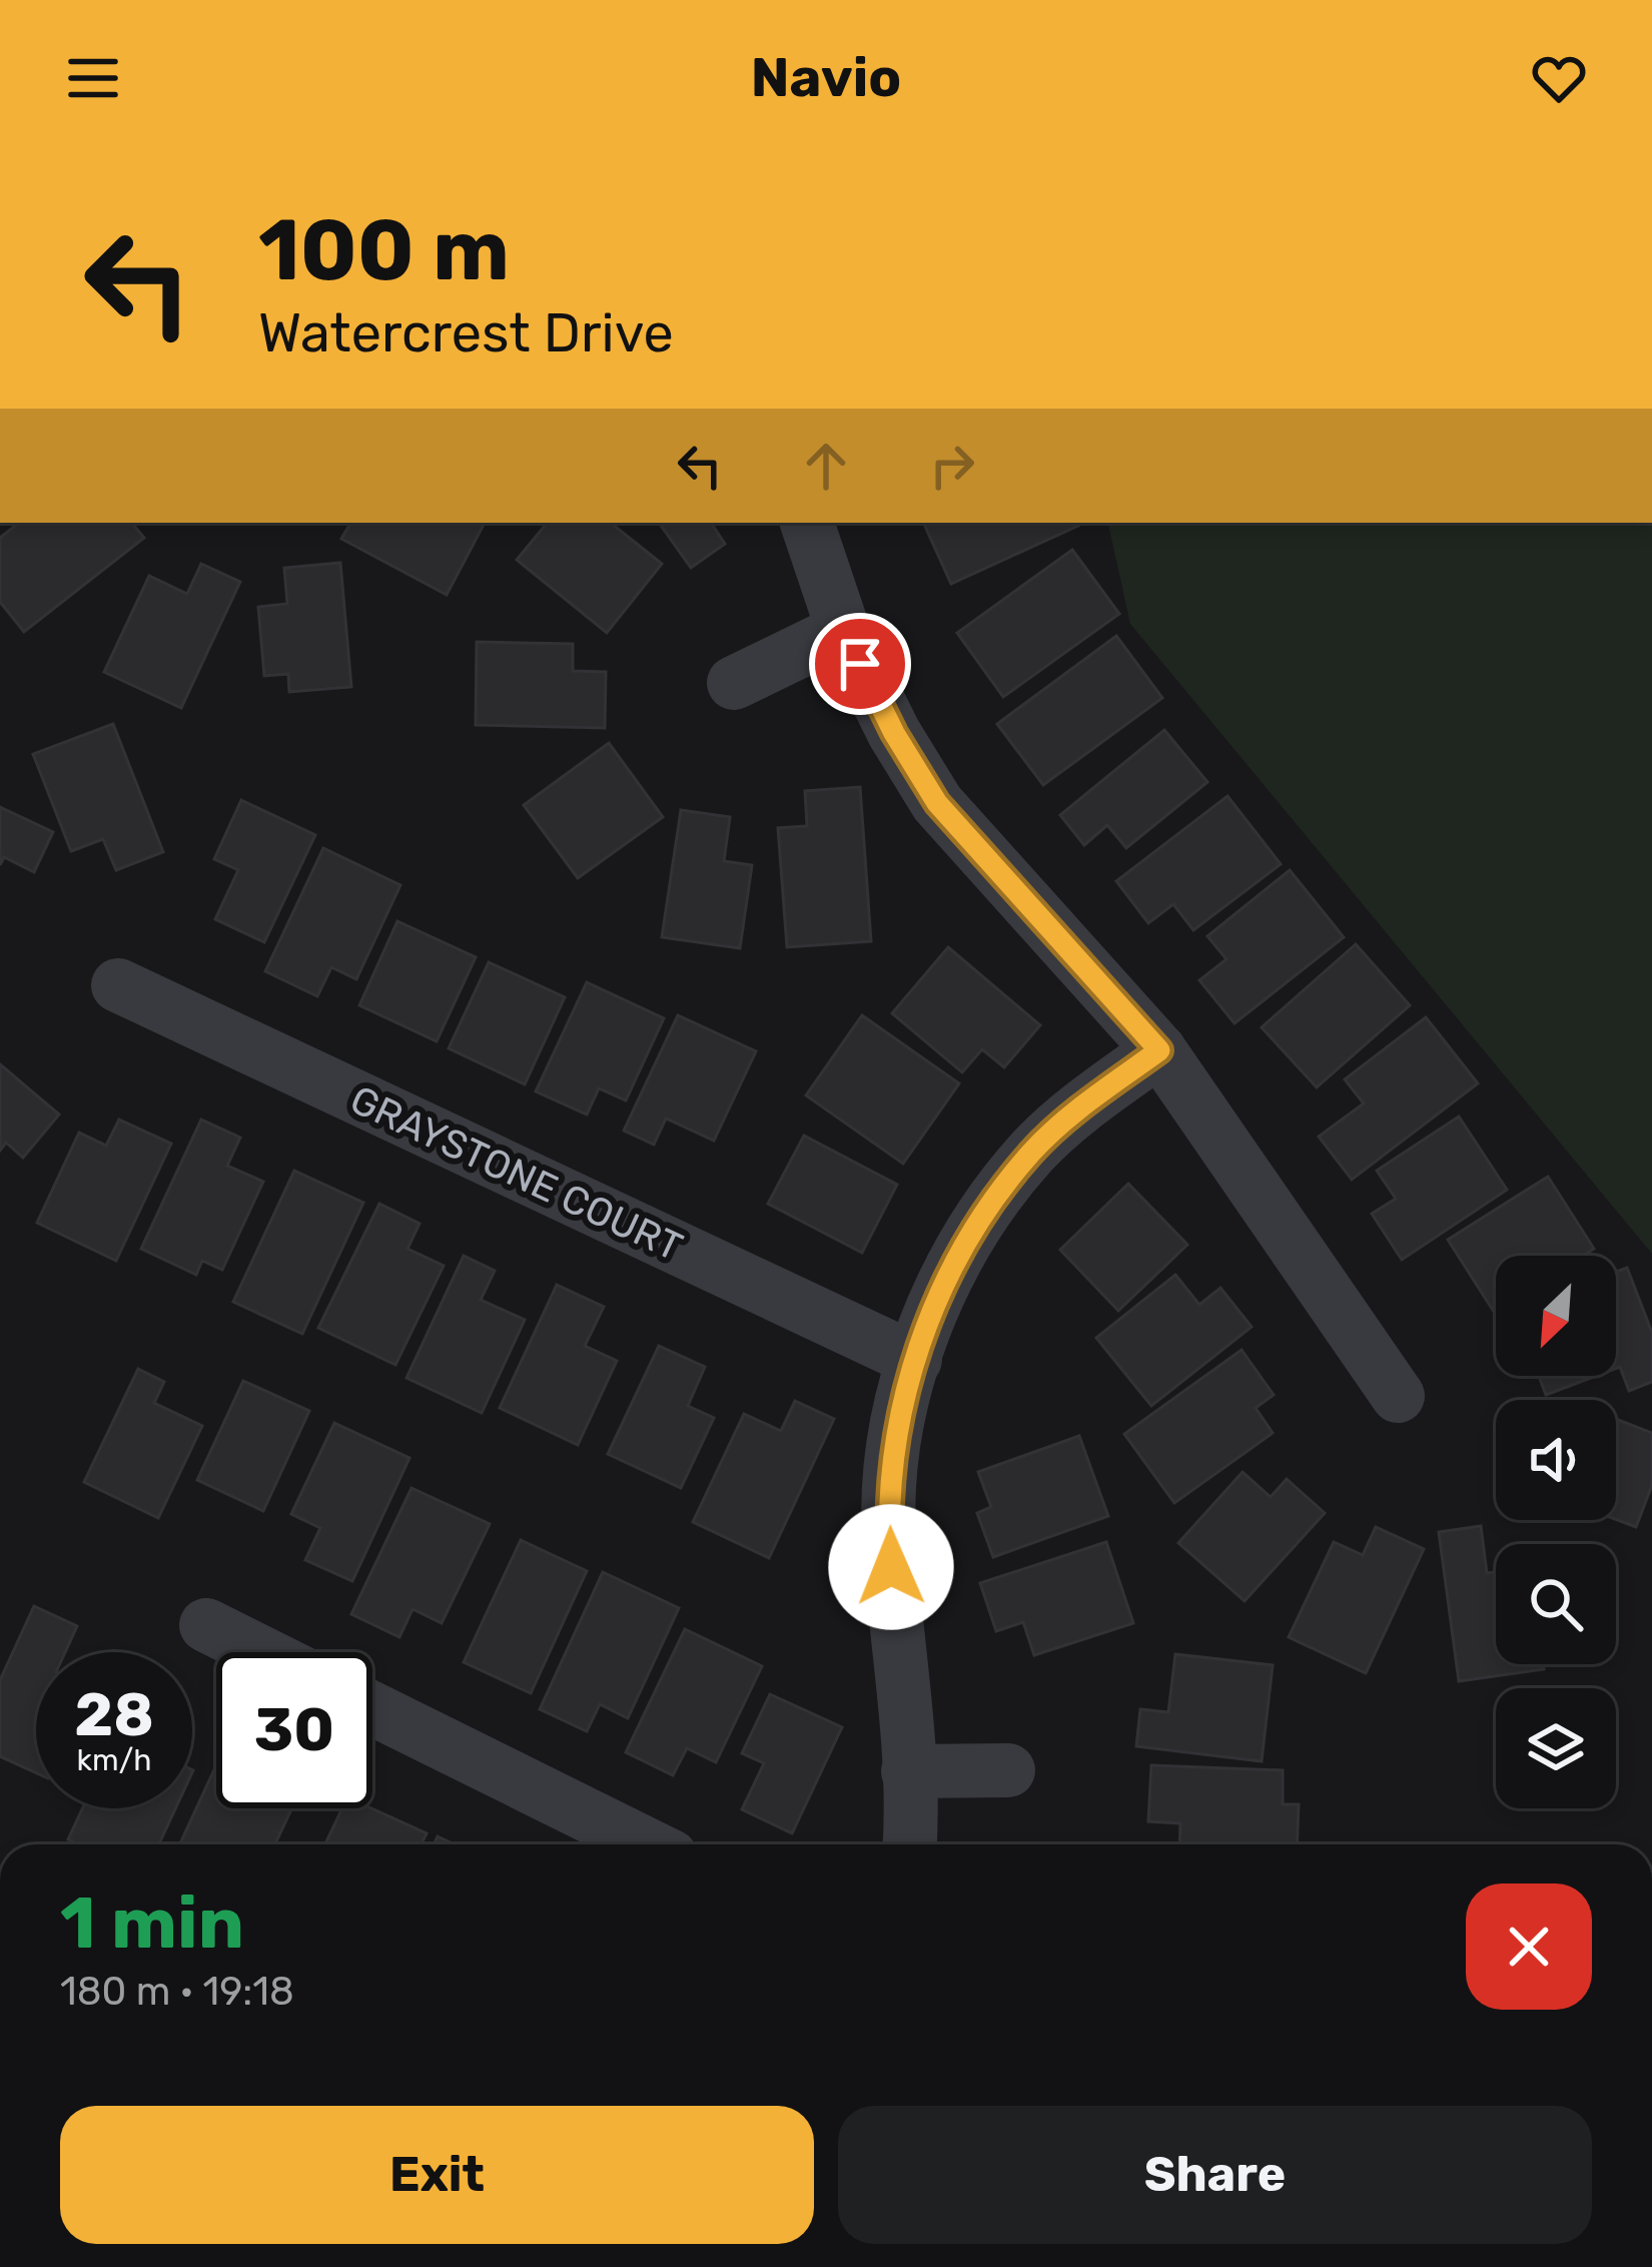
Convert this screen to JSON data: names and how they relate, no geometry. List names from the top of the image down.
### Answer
{
  "streets": {
    "street": ["GRAYSTONE COURT"]
  },
  "north": "bottom left",
  "page": {
    "header": "Navio",
    "turn": ["100 m", "Watercrest Drive"],
    "speed": "28 km/h",
    "limit": "30",
    "heading": ["1 min", "180 m · 19:18"],
    "buttons": ["Exit", "Share"]
  }
}
